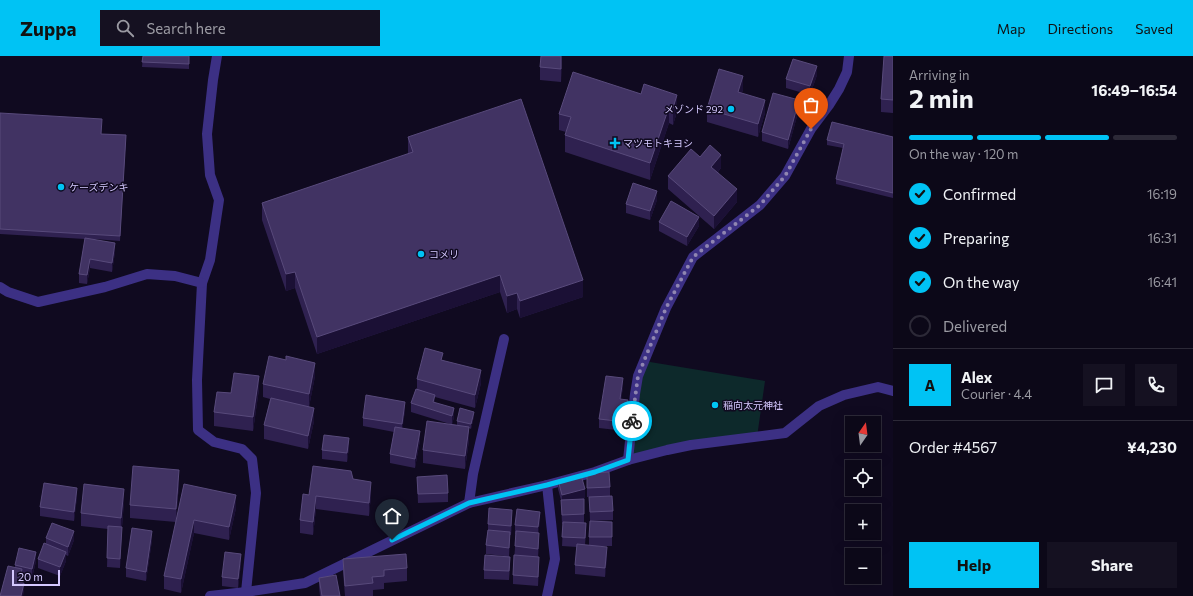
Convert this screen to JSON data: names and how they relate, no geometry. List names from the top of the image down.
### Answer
{
  "places": {
    "other": [
      "メゾンド 292",
      "ケーズデンキ",
      "コメリ",
      "稲向太元神社"
    ],
    "health": ["マツモトキヨシ"]
  },
  "scale_bar": "20 m",
  "north": "top",
  "page": {
    "header": "Zuppa",
    "search": "Search here",
    "nav": ["Map", "Directions", "Saved"],
    "heading": ["2 min", "Arriving in", "16:49–16:54"],
    "panel": [
      "Alex",
      "Courier · 4.4",
      "Order #4567",
      "¥4,230"
    ],
    "bar": "On the way · 120 m",
    "list": [
      ["Confirmed", "16:19"],
      ["Preparing", "16:31"],
      ["On the way", "16:41"],
      "Delivered"
    ],
    "round": "A",
    "map_buttons": ["+", "−"],
    "buttons": ["Help", "Share"],
    "scale": "20 m"
  }
}
